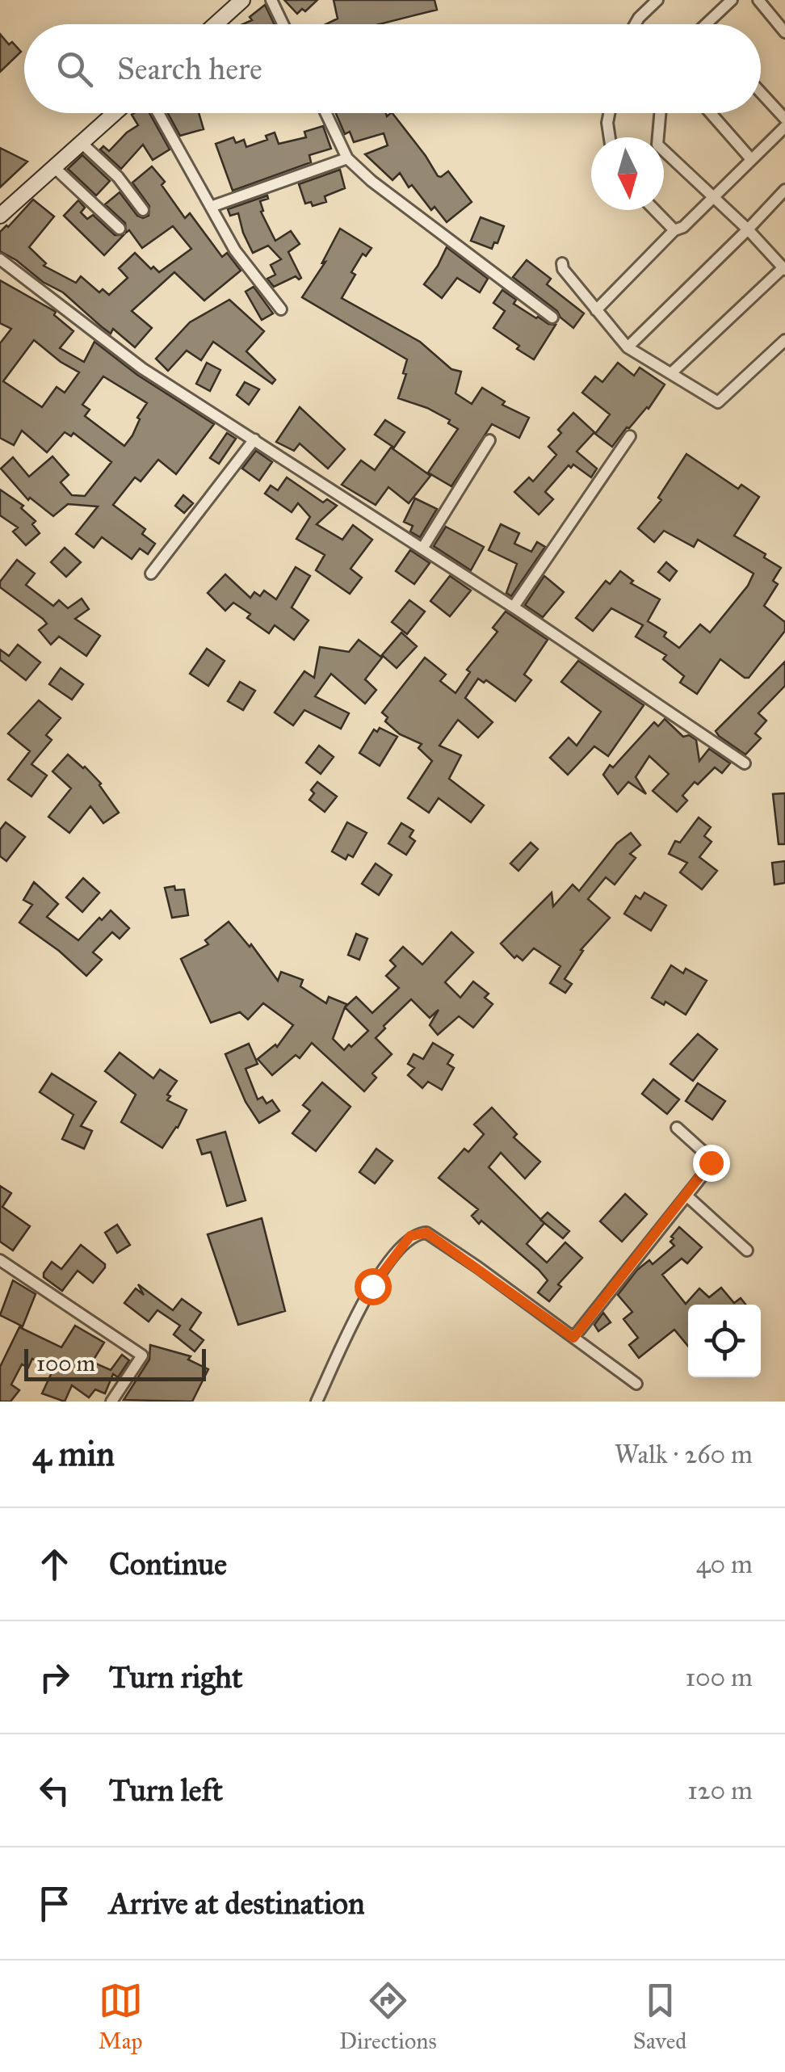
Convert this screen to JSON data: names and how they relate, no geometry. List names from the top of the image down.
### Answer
{
  "scale_bar": "100 m",
  "north": "bottom",
  "page": {
    "search": "Search here",
    "scale": "100 m",
    "heading": ["4 min", "Walk · 260 m"],
    "list": [
      ["Continue", "40 m"],
      ["Turn right", "100 m"],
      ["Turn left", "120 m"],
      "Arrive at destination"
    ],
    "nav": ["Map", "Directions", "Saved"]
  }
}
